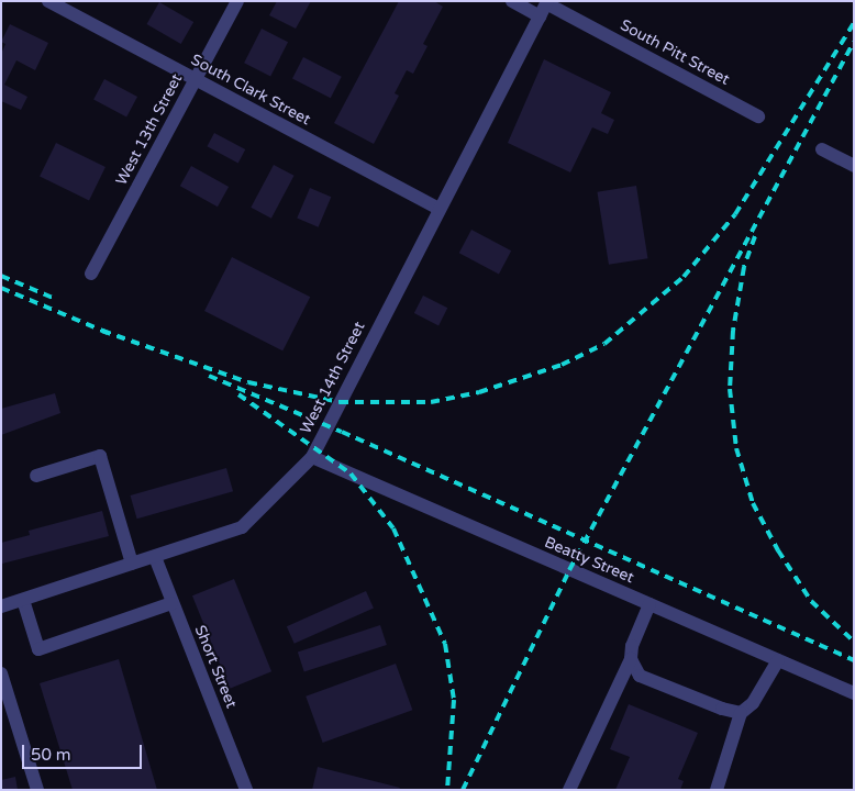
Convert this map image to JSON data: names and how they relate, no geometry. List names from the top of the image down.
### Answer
{
  "streets": {
    "street": [
      "South Pitt Street",
      "South Clark Street",
      "West 13th Street",
      "West 14th Street",
      "Beatty Street",
      "Short Street"
    ]
  },
  "crossings": [
    ["South Pitt Street", "West 14th Street"],
    ["South Clark Street", "West 13th Street"],
    ["South Clark Street", "West 14th Street"],
    ["West 14th Street", "Beatty Street"],
    ["West 14th Street", "Short Street"]
  ],
  "scale_bar": "50 m"
}
